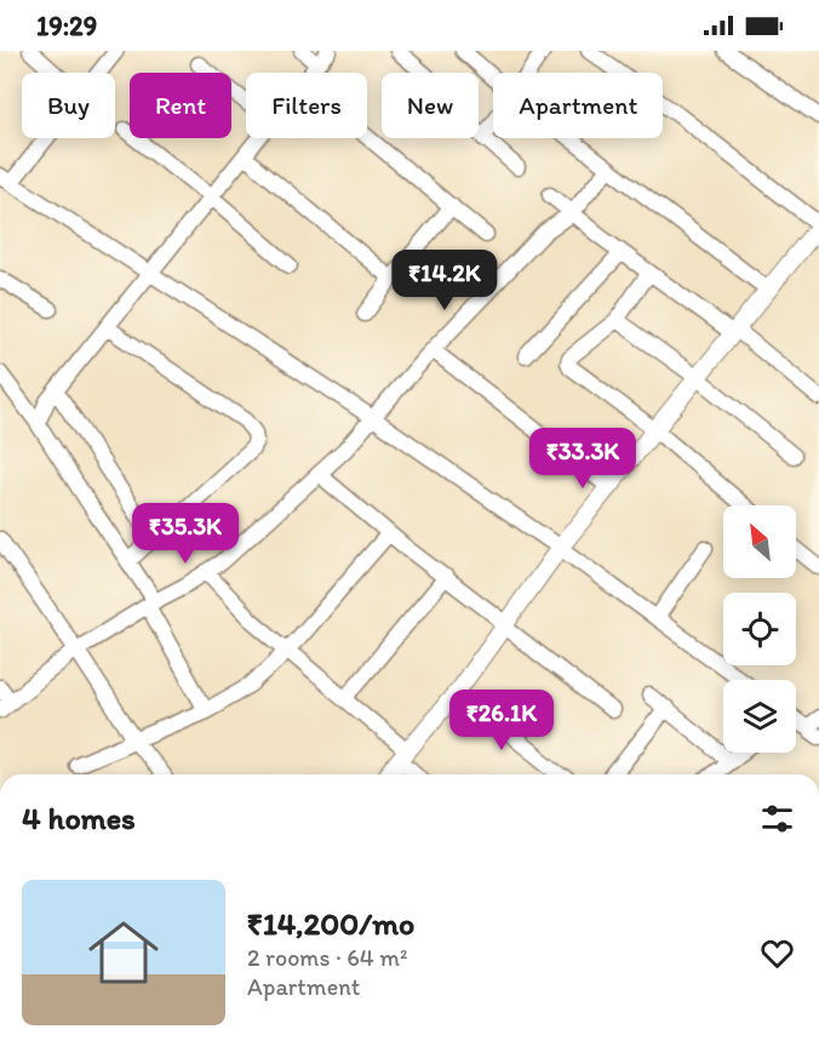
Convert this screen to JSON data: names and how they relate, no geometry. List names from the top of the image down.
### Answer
{
  "north": "top left",
  "page": {
    "status": "19:29",
    "chip": [
      "Buy",
      "Rent",
      "Filters",
      "New",
      "Apartment"
    ],
    "price": [
      "₹14.2K",
      "₹33.3K",
      "₹35.3K",
      "₹26.1K"
    ],
    "heading": "4 homes",
    "list": [
      {
        "name": "₹14,200/mo",
        "note": "2 rooms · 64 m² · Apartment"
      }
    ]
  }
}
